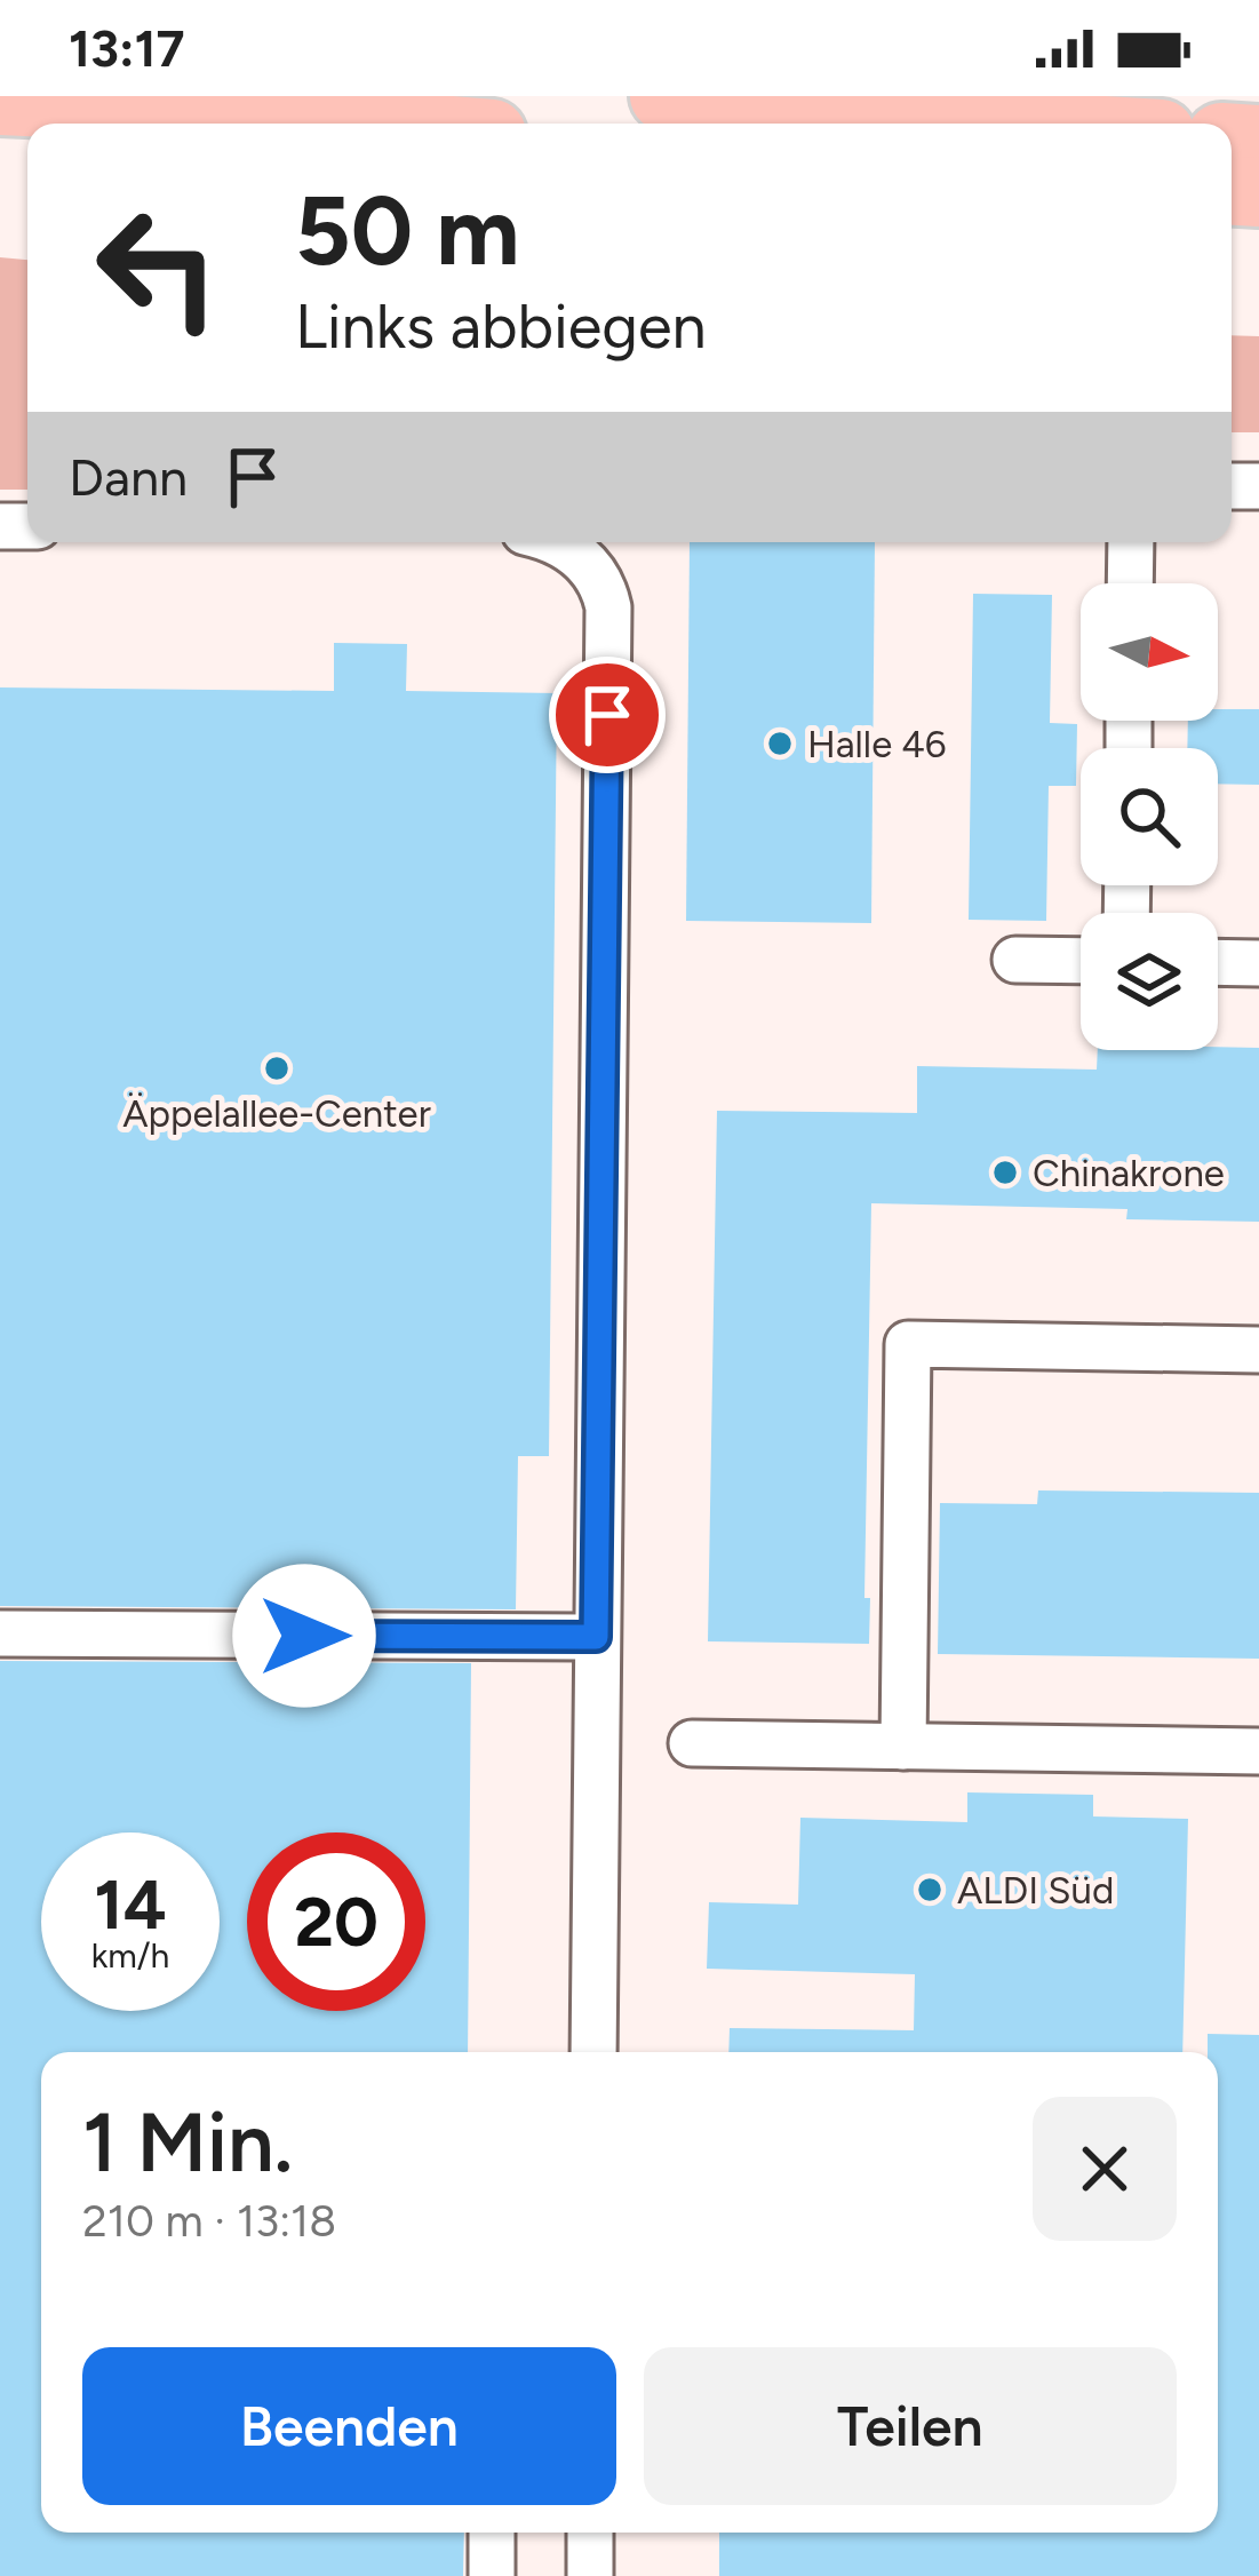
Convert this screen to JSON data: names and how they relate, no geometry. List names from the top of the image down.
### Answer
{
  "places": [
    "Halle 46",
    "Äppelallee-Center",
    "Chinakrone",
    "ALDI Süd"
  ],
  "north": "right",
  "page": {
    "status": "13:17",
    "turn": ["50 m", "Links abbiegen"],
    "then": "Dann",
    "speed": "14 km/h",
    "limit": "20",
    "heading": ["1 Min.", "210 m · 13:18"],
    "buttons": ["Beenden", "Teilen"]
  }
}
